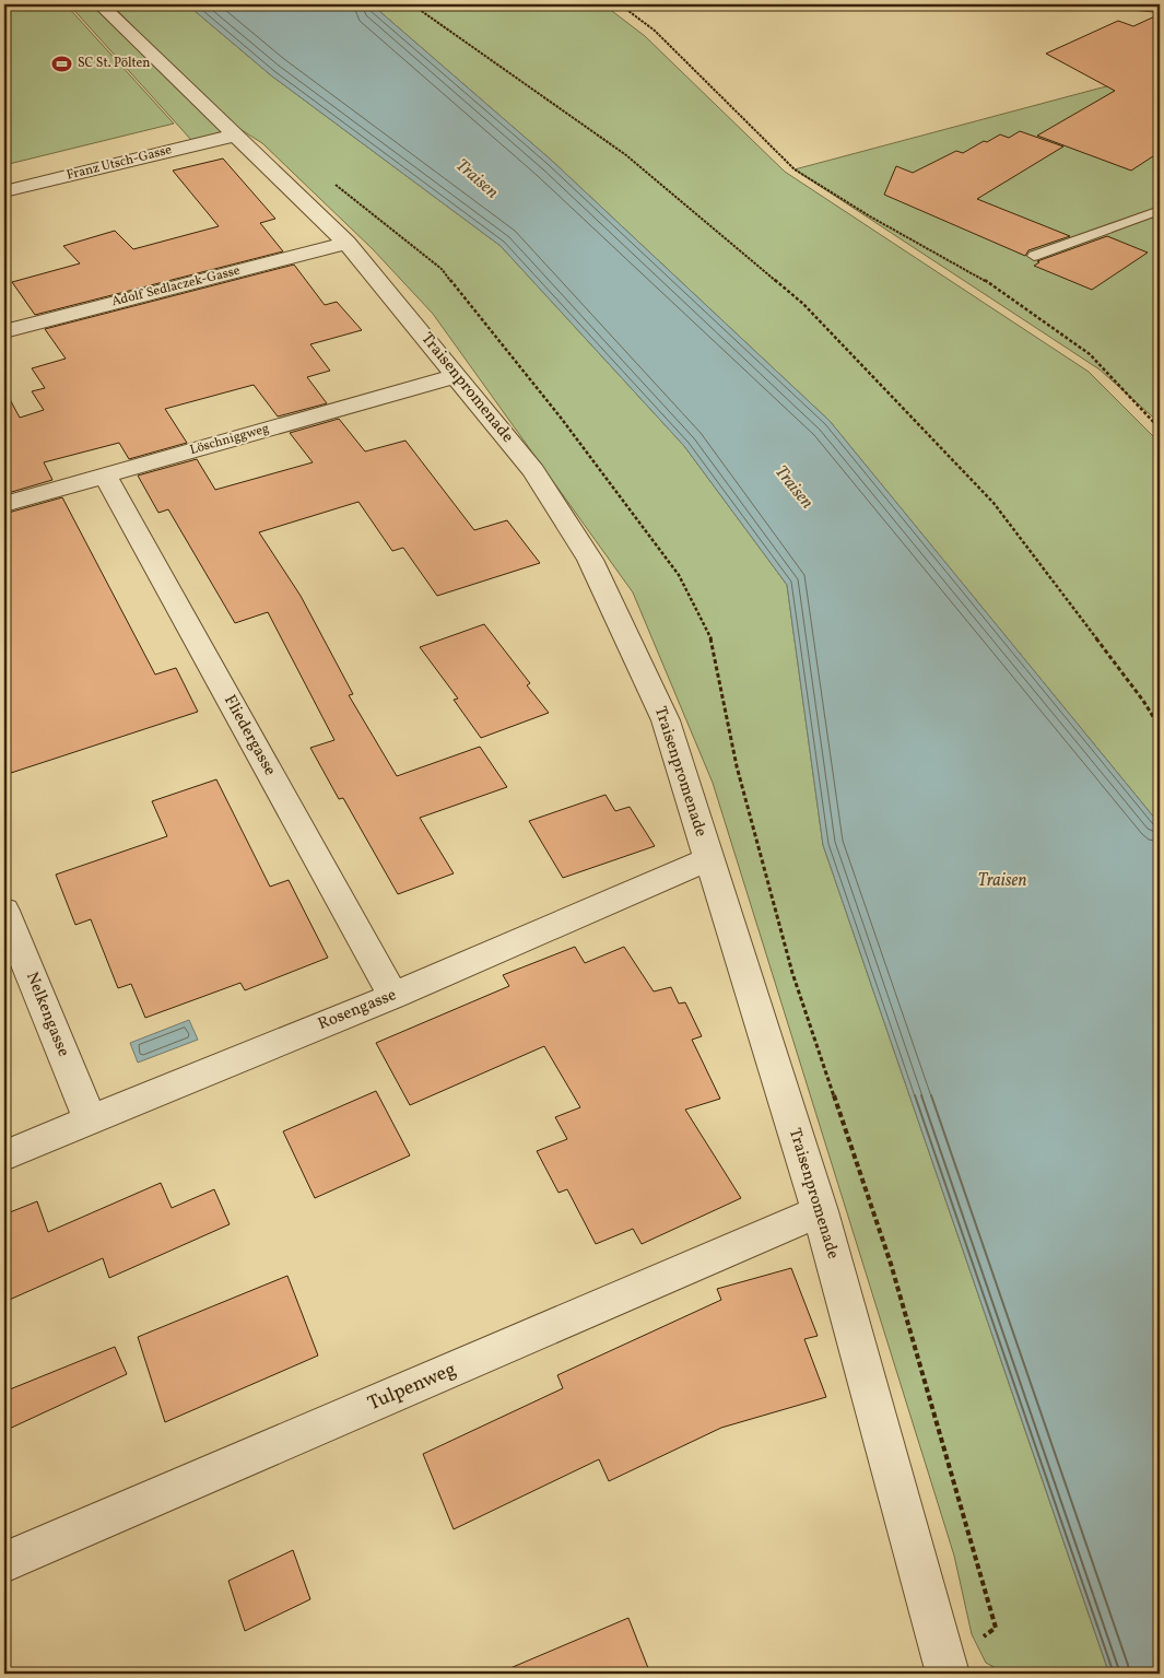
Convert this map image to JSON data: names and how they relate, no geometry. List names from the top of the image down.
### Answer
{
  "streets": {
    "street": [
      "Franz Utsch-Gasse",
      "Adolf Sedlaczek-Gasse",
      "Traisenpromenade",
      "Löschniggweg",
      "Fliedergasse",
      "Rosengasse",
      "Nelkengasse",
      "Tulpenweg"
    ]
  },
  "crossings": [
    ["Franz Utsch-Gasse", "Traisenpromenade"],
    ["Adolf Sedlaczek-Gasse", "Traisenpromenade"],
    ["Traisenpromenade", "Löschniggweg"],
    ["Traisenpromenade", "Rosengasse"],
    ["Traisenpromenade", "Tulpenweg"],
    ["Löschniggweg", "Fliedergasse"],
    ["Fliedergasse", "Rosengasse"],
    ["Rosengasse", "Nelkengasse"]
  ],
  "water": ["Traisen"],
  "places": {
    "sports": ["SC St. Pölten"]
  }
}
